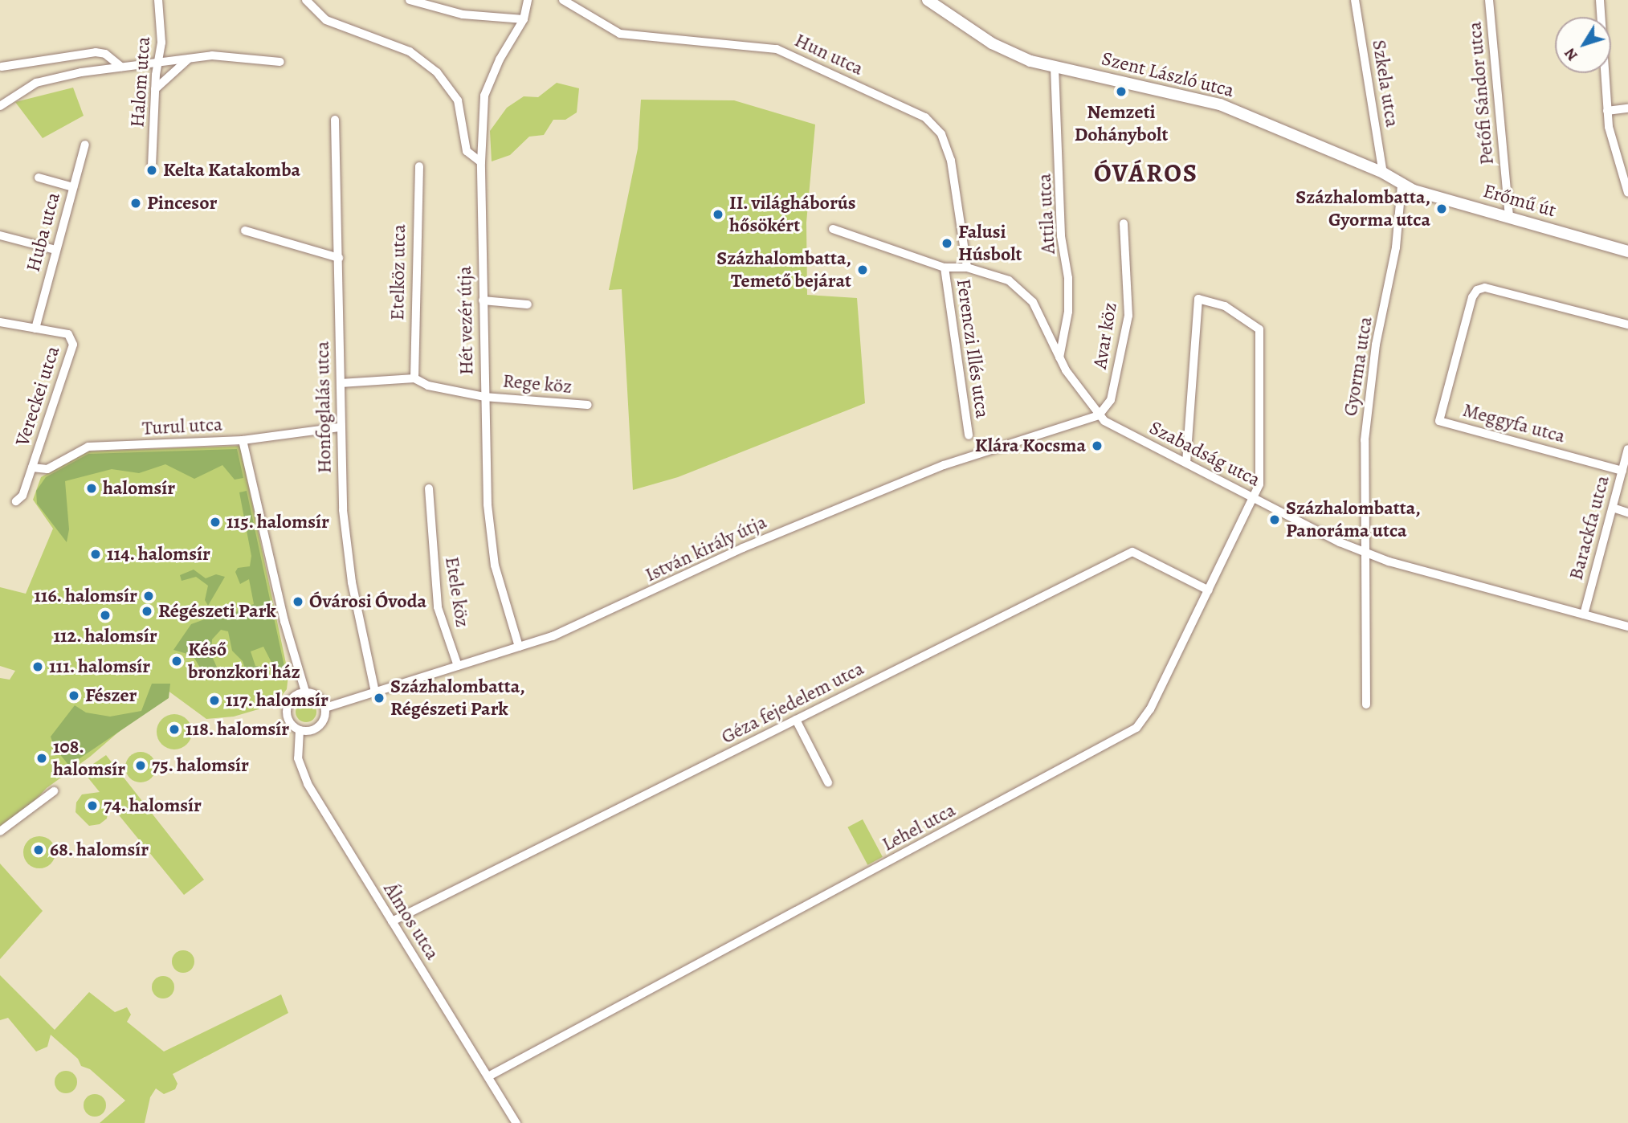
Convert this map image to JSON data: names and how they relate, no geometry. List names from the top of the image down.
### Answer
{
  "streets": {
    "street": [
      "Hun utca",
      "Szent László utca",
      "Halom utca",
      "Szkela utca",
      "Petőfi Sándor utca",
      "Erőmű út",
      "Attila utca",
      "Huba utca",
      "Etelköz utca",
      "Hét vezér útja",
      "Avar köz",
      "Ferenczi Illés utca",
      "Gyorma utca",
      "Rege köz",
      "Vereckei utca",
      "Honfoglalás utca",
      "Meggyfa utca",
      "Turul utca",
      "Szabadság utca",
      "Barackfa utca",
      "István király útja",
      "Etele köz",
      "Géza fejedelem utca",
      "Lehel utca",
      "Álmos utca"
    ]
  },
  "crossings": [
    ["Hun utca", "Szabadság utca"],
    ["Szent László utca", "Szkela utca"],
    ["Szent László utca", "Erőmű út"],
    ["Szent László utca", "Attila utca"],
    ["Szent László utca", "Gyorma utca"],
    ["Petőfi Sándor utca", "Erőmű út"],
    ["Erőmű út", "Gyorma utca"],
    ["Attila utca", "Szabadság utca"],
    ["Huba utca", "Vereckei utca"],
    ["Etelköz utca", "Rege köz"],
    ["Hét vezér útja", "Rege köz"],
    ["Hét vezér útja", "István király útja"],
    ["Avar köz", "Szabadság utca"],
    ["Avar köz", "István király útja"],
    ["Ferenczi Illés utca", "Szabadság utca"],
    ["Gyorma utca", "Szabadság utca"],
    ["Vereckei utca", "Turul utca"],
    ["Honfoglalás utca", "Turul utca"],
    ["Honfoglalás utca", "István király útja"],
    ["Meggyfa utca", "Barackfa utca"],
    ["Szabadság utca", "Barackfa utca"],
    ["Szabadság utca", "István király útja"],
    ["Szabadság utca", "Lehel utca"],
    ["István király útja", "Etele köz"],
    ["István király útja", "Álmos utca"],
    ["Géza fejedelem utca", "Lehel utca"],
    ["Géza fejedelem utca", "Álmos utca"],
    ["Lehel utca", "Álmos utca"]
  ],
  "districts": ["ÓVÁROS"],
  "places": [
    "Nemzeti Dohánybolt",
    "Kelta Katakomba",
    "Pincesor",
    "Százhalombatta, Gyorma utca",
    "II. világháborús hősökért",
    "Falusi Húsbolt",
    "Százhalombatta, Temető bejárat",
    "Klára Kocsma",
    "halomsír",
    "Százhalombatta, Panoráma utca",
    "115. halomsír",
    "114. halomsír",
    "116. halomsír",
    "Óvárosi Óvoda",
    "Régészeti Park",
    "112. halomsír",
    "Késő bronzkori ház",
    "111. halomsír",
    "Fészer",
    "Százhalombatta, Régészeti Park",
    "117. halomsír",
    "118. halomsír",
    "108. halomsír",
    "75. halomsír",
    "74. halomsír",
    "68. halomsír"
  ],
  "north": "bottom left"
}
